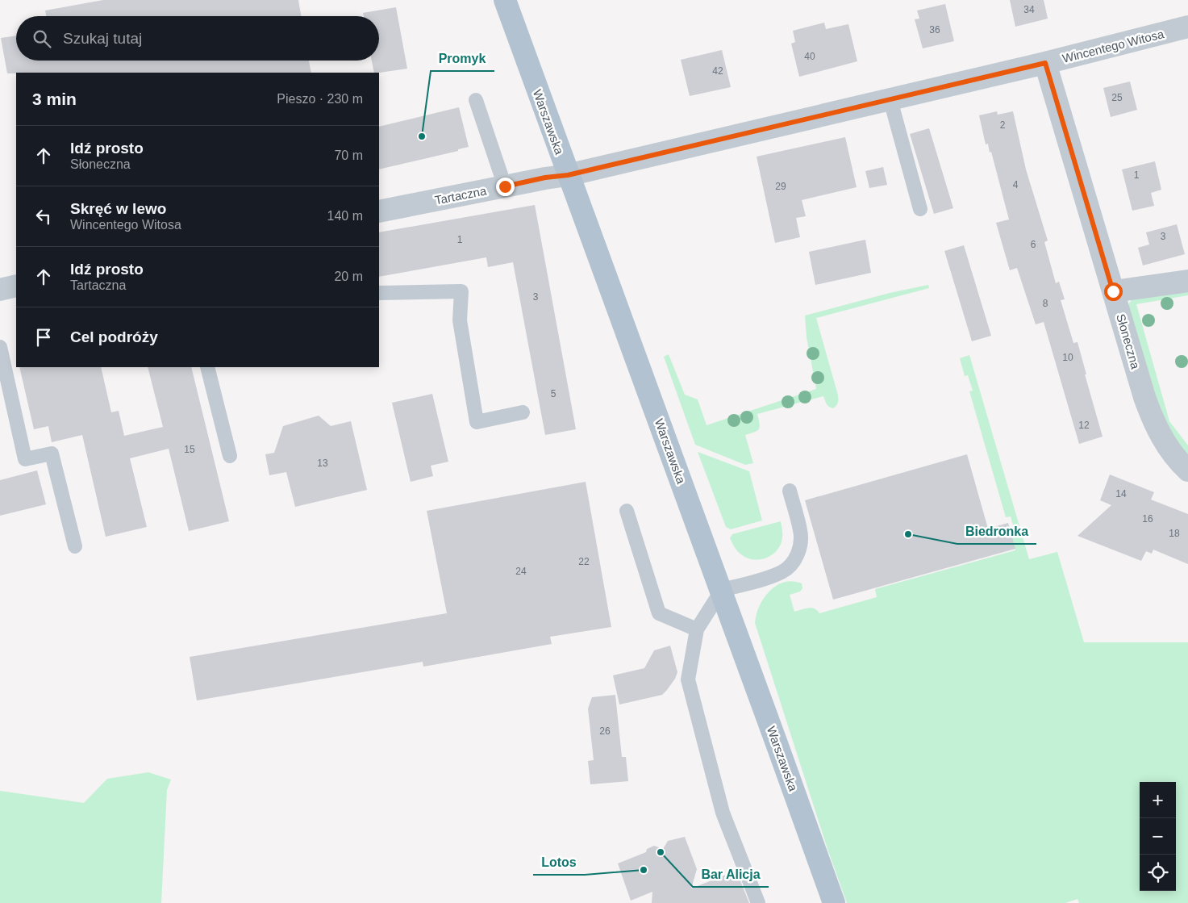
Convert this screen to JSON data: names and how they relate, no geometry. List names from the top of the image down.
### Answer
{
  "streets": {
    "main road": ["Warszawska"],
    "street": ["Wincentego Witosa", "Tartaczna", "Słoneczna"]
  },
  "crossings": [
    ["Wincentego Witosa", "Warszawska"],
    ["Wincentego Witosa", "Tartaczna"],
    ["Wincentego Witosa", "Słoneczna"],
    ["Warszawska", "Tartaczna"]
  ],
  "places": [
    "Promyk",
    "Biedronka",
    "Bar Alicja",
    "Lotos"
  ],
  "house_numbers": [
    "34",
    "36",
    "40",
    "42",
    "25",
    "2",
    "1",
    "4",
    "29",
    "3",
    "1",
    "6",
    "3",
    "8",
    "10",
    "5",
    "12",
    "15",
    "13",
    "14",
    "16",
    "18",
    "22",
    "24",
    "26"
  ],
  "page": {
    "search": "Szukaj tutaj",
    "heading": ["3 min", "Pieszo · 230 m"],
    "list": [
      ["Idź prosto", "Słoneczna", "70 m"],
      ["Skręć w lewo", "Wincentego Witosa", "140 m"],
      ["Idź prosto", "Tartaczna", "20 m"],
      "Cel podróży"
    ],
    "map_buttons": ["+", "−"]
  }
}
